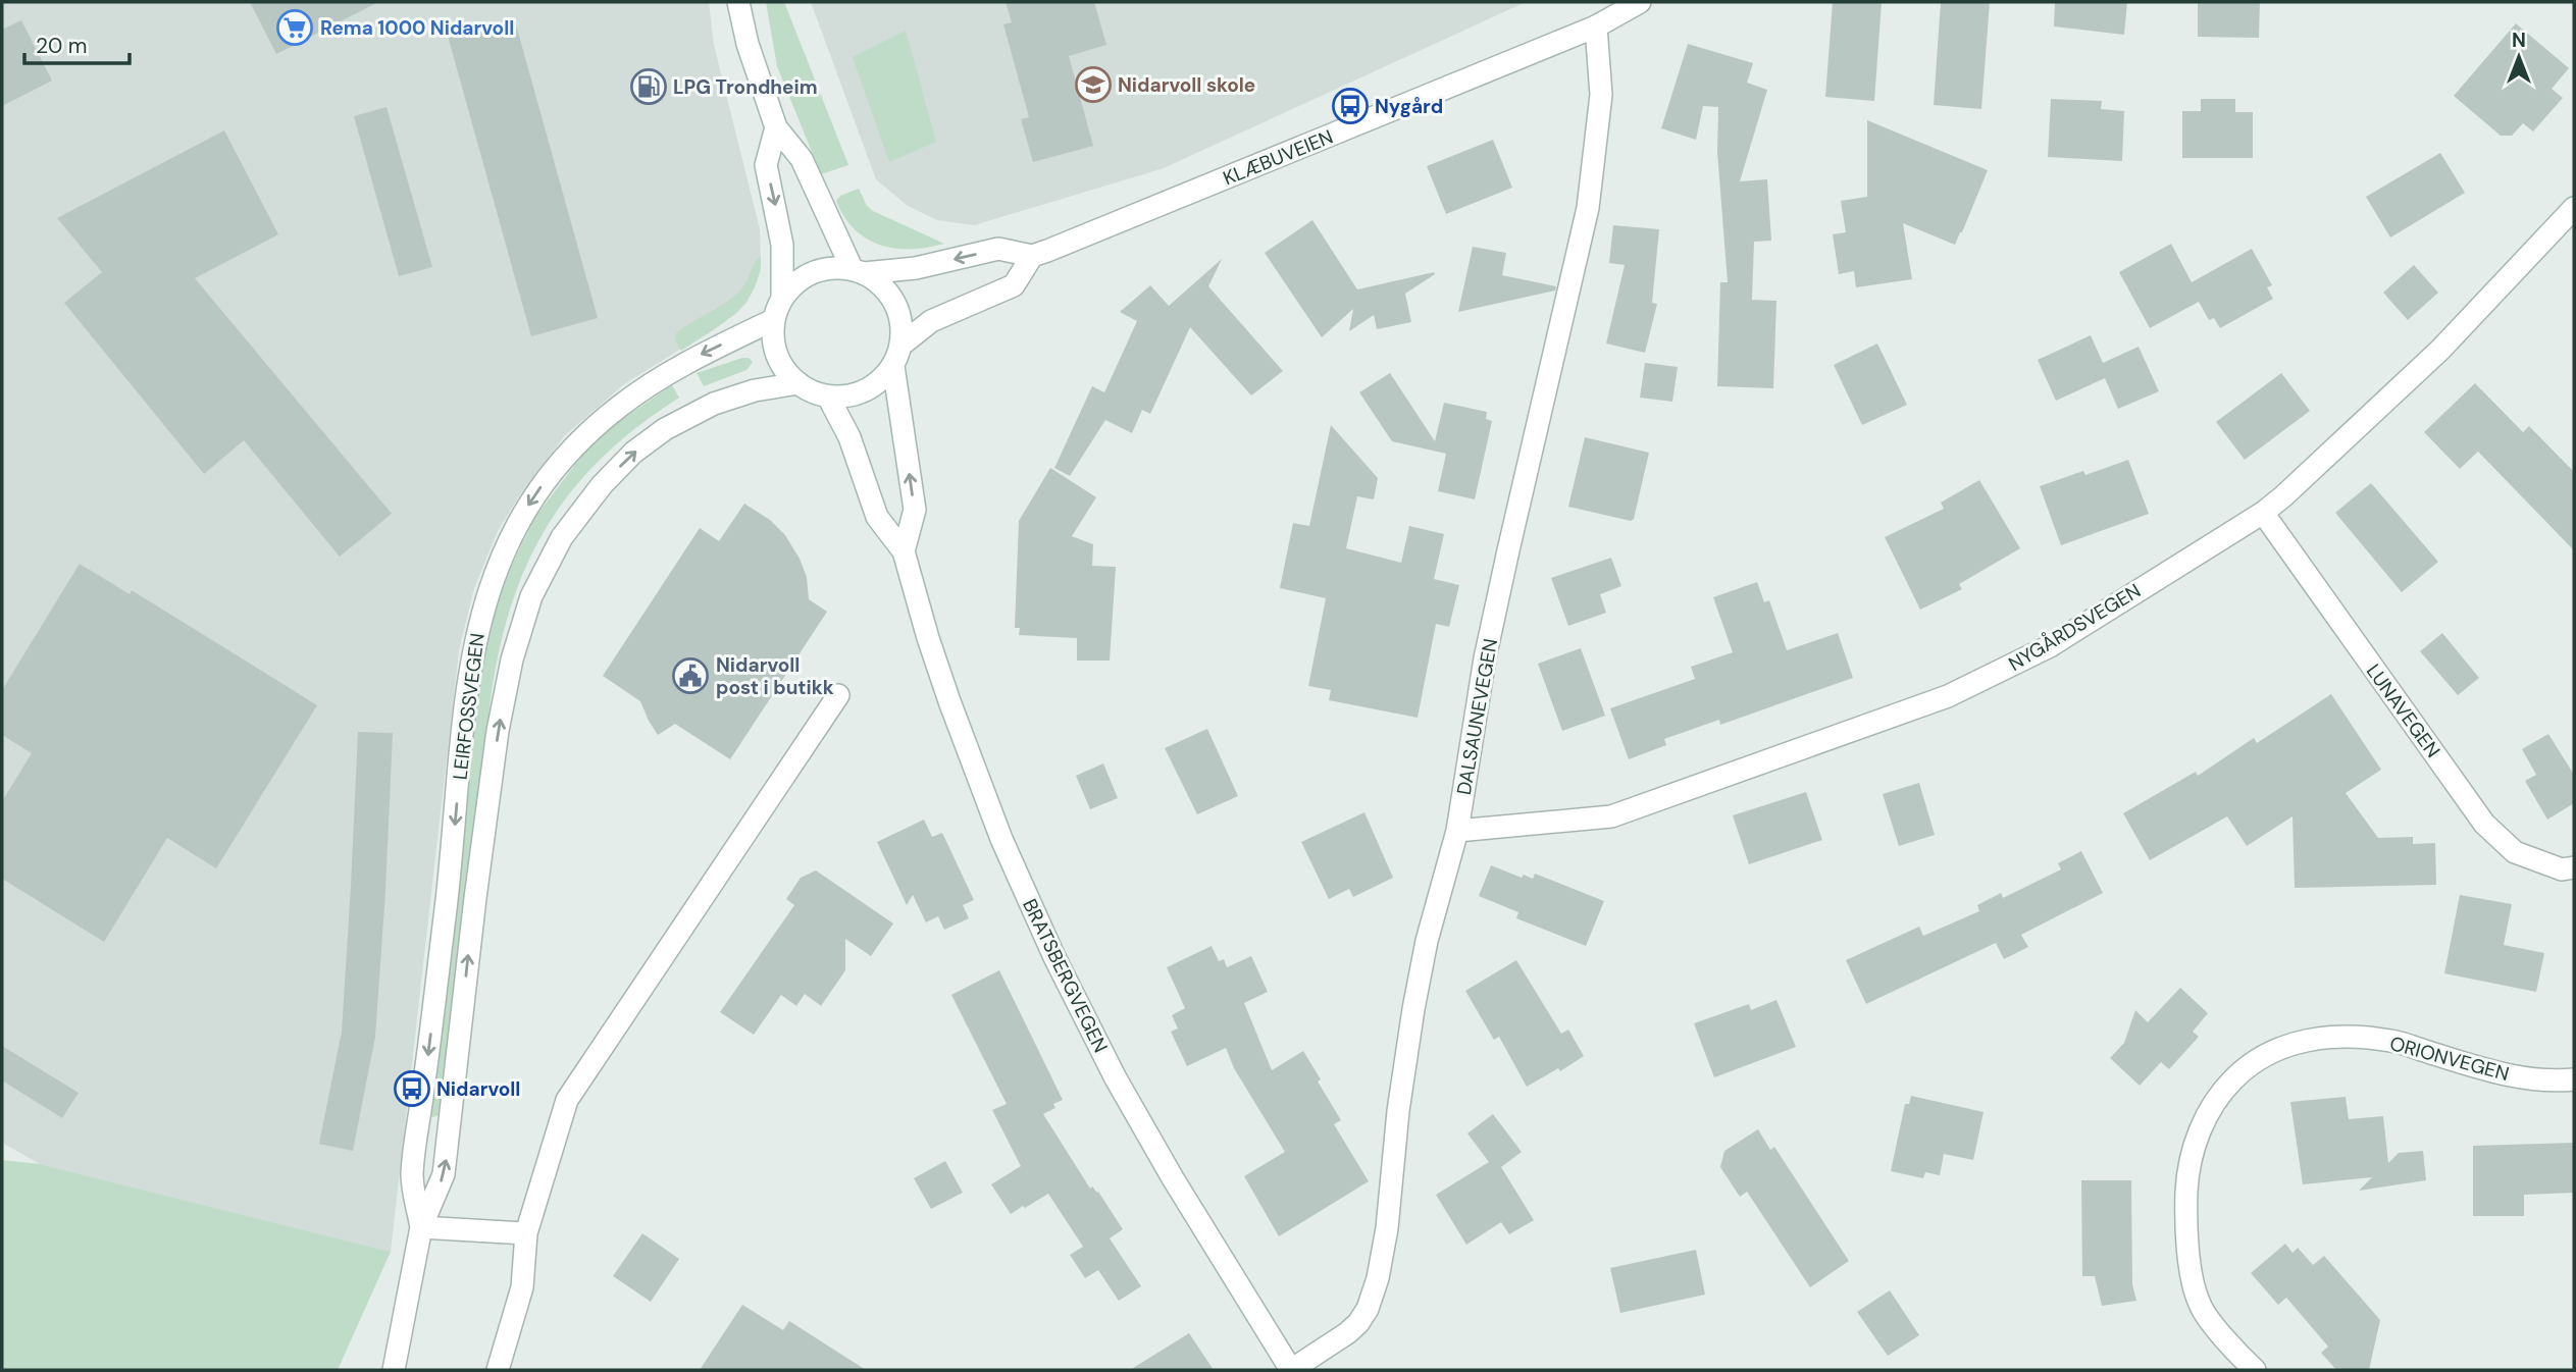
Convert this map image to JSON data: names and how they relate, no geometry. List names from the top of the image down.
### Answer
{
  "streets": {
    "street": [
      "KLÆBUVEIEN",
      "NYGÅRDSVEGEN",
      "LEIRFOSSVEGEN",
      "LUNAVEGEN",
      "DALSAUNEVEGEN",
      "BRATSBERGVEGEN",
      "ORIONVEGEN"
    ]
  },
  "crossings": [
    ["KLÆBUVEIEN", "DALSAUNEVEGEN"],
    ["NYGÅRDSVEGEN", "LUNAVEGEN"],
    ["NYGÅRDSVEGEN", "DALSAUNEVEGEN"],
    ["LEIRFOSSVEGEN", "BRATSBERGVEGEN"],
    ["DALSAUNEVEGEN", "BRATSBERGVEGEN"]
  ],
  "places": {
    "supermarket": ["Rema 1000 Nidarvoll"],
    "school or university": ["Nidarvoll skole"],
    "fuel station": ["LPG Trondheim"],
    "bus stop": ["Nygård", "Nidarvoll"],
    "public building": ["Nidarvoll post i butikk"]
  },
  "scale_bar": "20 m",
  "north": "top"
}
